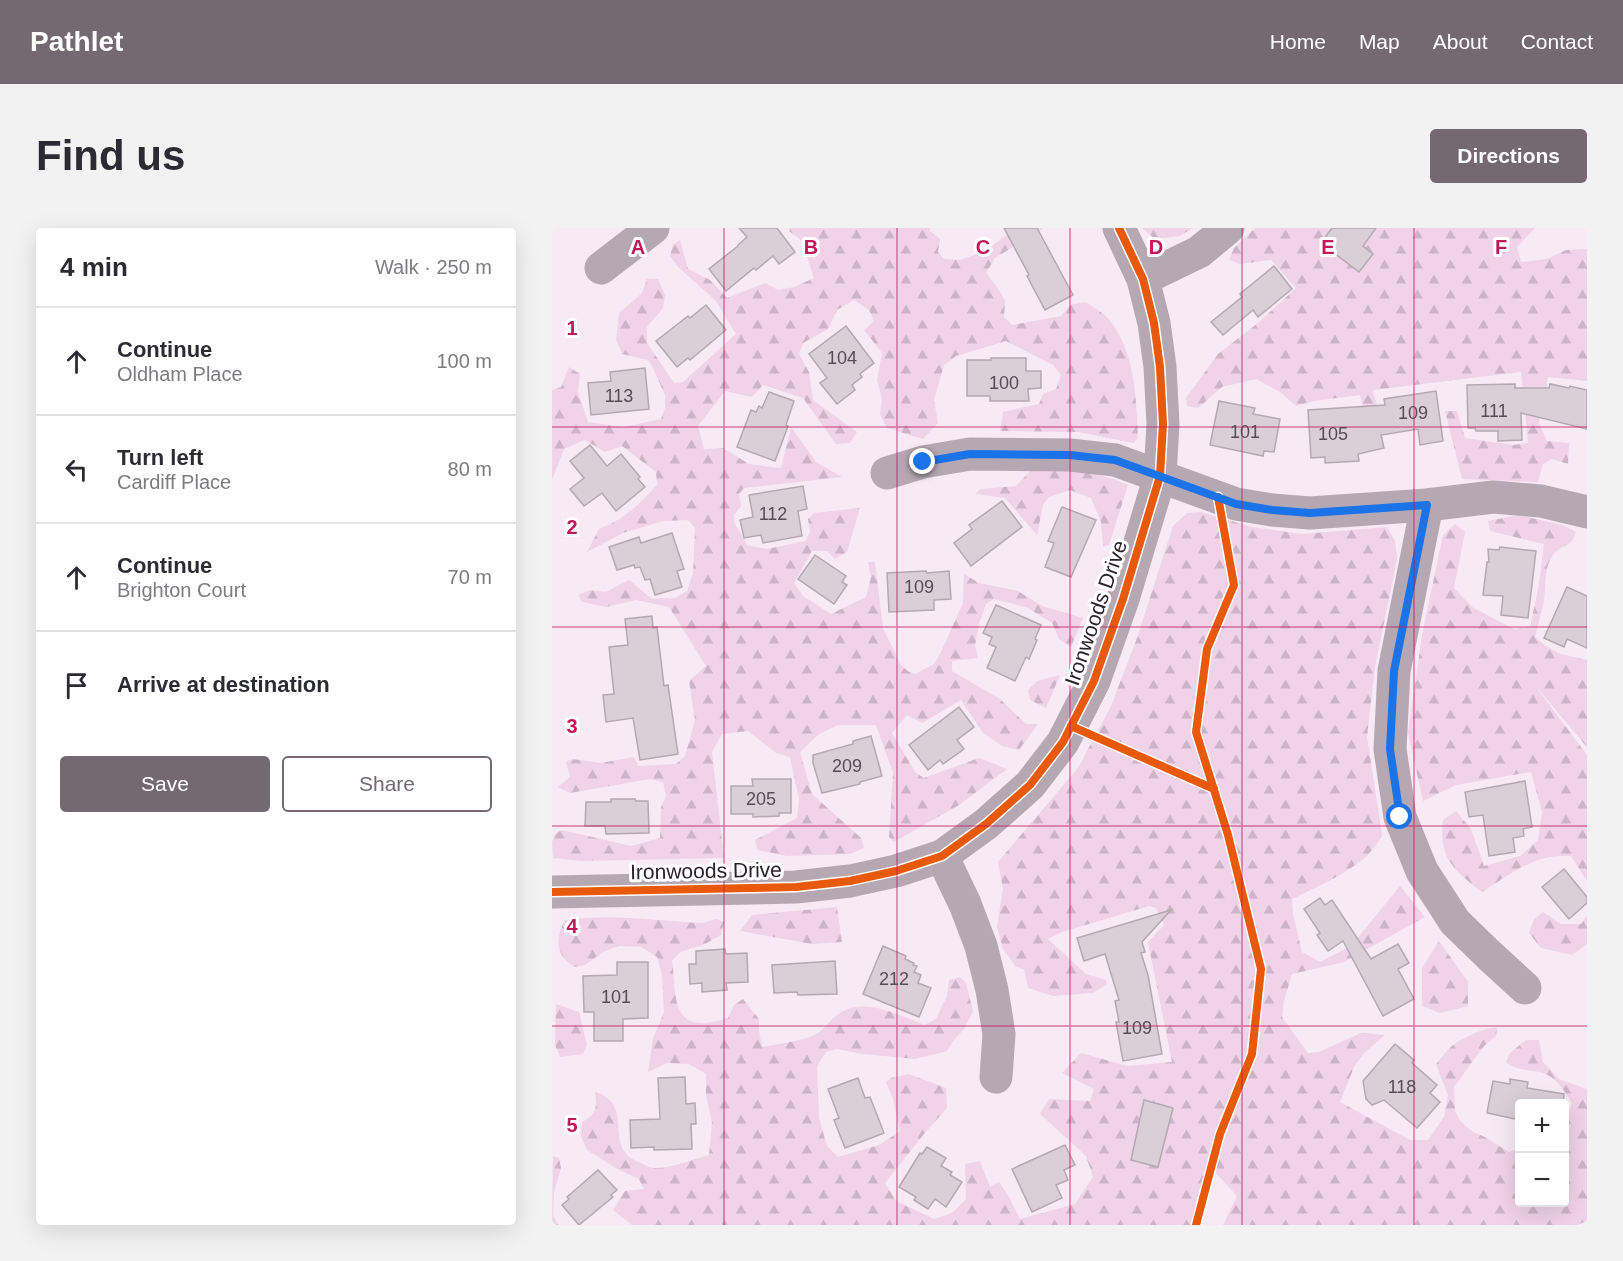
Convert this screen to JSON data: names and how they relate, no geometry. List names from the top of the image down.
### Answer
{
  "streets": {
    "street": ["Ironwoods Drive"]
  },
  "house_numbers": [
    "104",
    "100",
    "113",
    "111",
    "109",
    "101",
    "105",
    "112",
    "109",
    "209",
    "205",
    "212",
    "101",
    "109",
    "118"
  ],
  "page": {
    "header": "Pathlet",
    "nav": [
      "Home",
      "Map",
      "About",
      "Contact"
    ],
    "buttons": [
      "Directions",
      ["Save", "Share"]
    ],
    "title": "Find us",
    "heading": ["4 min", "Walk · 250 m"],
    "list": [
      ["Continue", "Oldham Place", "100 m"],
      ["Turn left", "Cardiff Place", "80 m"],
      ["Continue", "Brighton Court", "70 m"],
      "Arrive at destination"
    ],
    "map_buttons": ["+", "−"]
  },
  "grid": {
    "columns": [
      "A",
      "B",
      "C",
      "D",
      "E",
      "F"
    ],
    "rows": [
      "1",
      "2",
      "3",
      "4",
      "5"
    ]
  }
}
